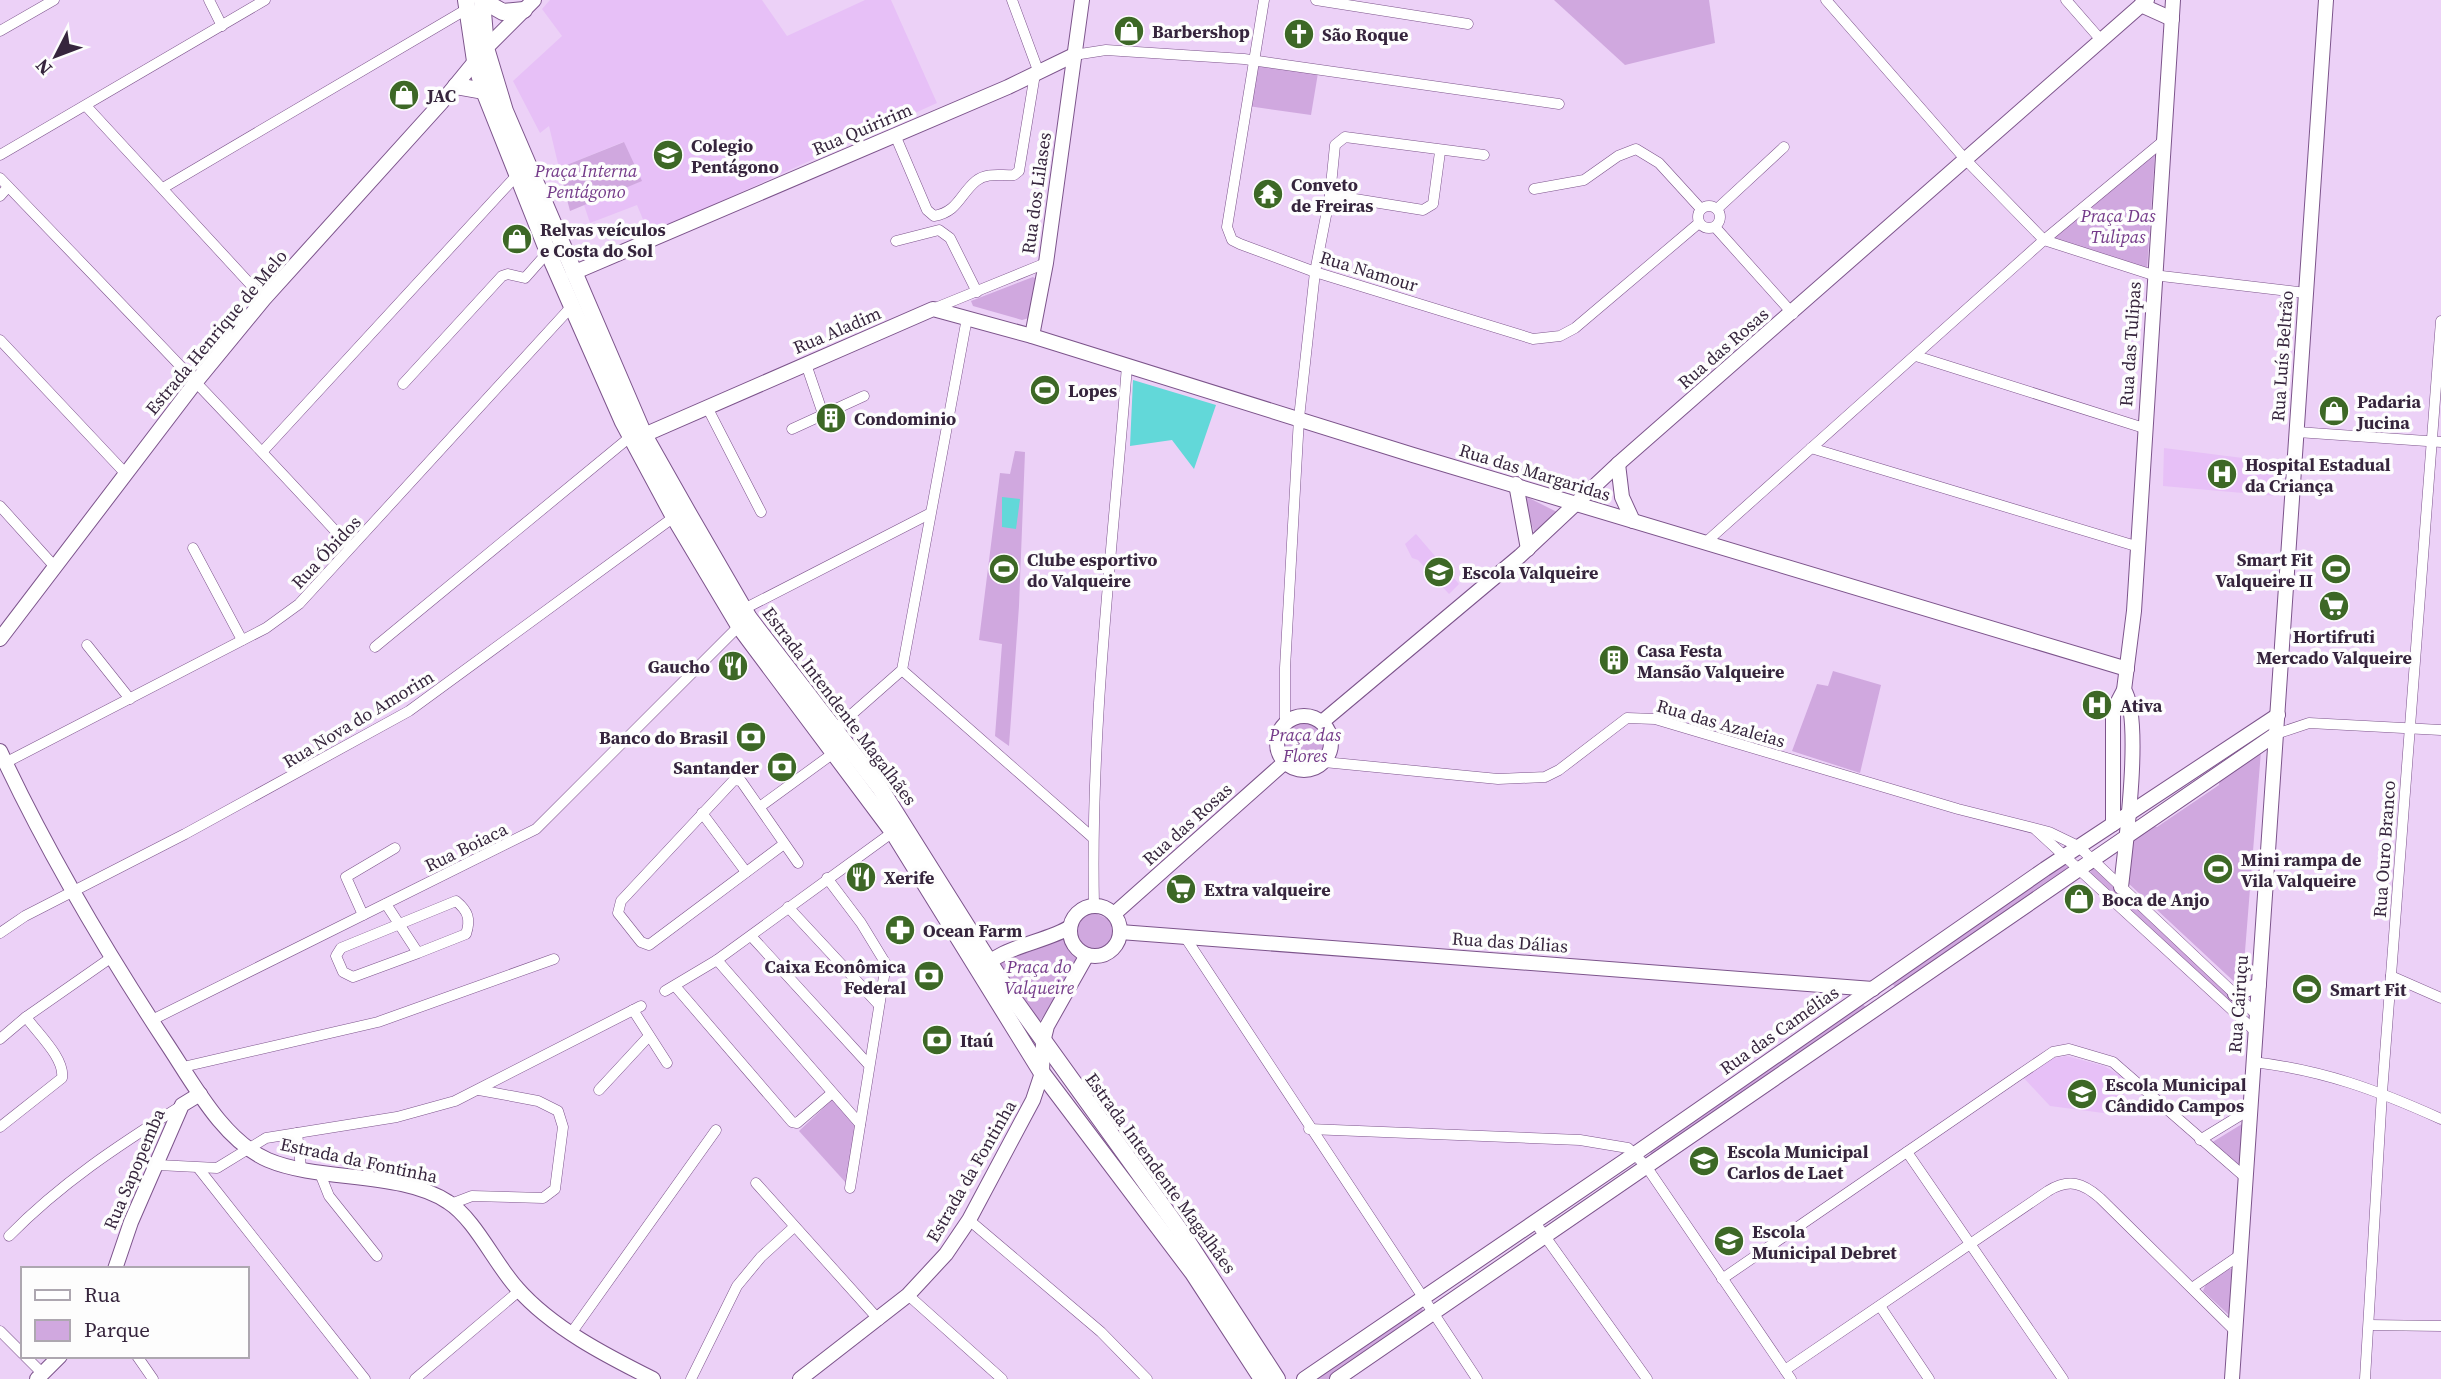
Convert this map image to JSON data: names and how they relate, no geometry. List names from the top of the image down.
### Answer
{
  "streets": {
    "main road": ["Estrada Intendente Magalhães"],
    "street": [
      "Rua Quiririm",
      "Rua dos Lilases",
      "Rua Namour",
      "Rua Aladim",
      "Estrada Henrique de Melo",
      "Rua das Tulipas",
      "Rua das Rosas",
      "Rua Luís Beltrão",
      "Rua das Margaridas",
      "Rua Óbidos",
      "Rua Nova do Amorim",
      "Rua das Azaleias",
      "Rua Boiaca",
      "Rua Ouro Branco",
      "Rua das Dálias",
      "Rua Cairuçu",
      "Rua das Camélias",
      "Estrada da Fontinha",
      "Rua Sapopemba"
    ]
  },
  "crossings": [
    ["Rua Quiririm", "Rua dos Lilases"],
    ["Rua Quiririm", "Estrada Intendente Magalhães"],
    ["Rua dos Lilases", "Rua Aladim"],
    ["Rua dos Lilases", "Rua das Margaridas"],
    ["Rua Aladim", "Rua das Margaridas"],
    ["Rua Aladim", "Estrada Intendente Magalhães"],
    ["Estrada Henrique de Melo", "Estrada Intendente Magalhães"],
    ["Rua das Tulipas", "Rua das Margaridas"],
    ["Rua das Tulipas", "Rua das Camélias"],
    ["Rua das Rosas", "Rua das Margaridas"],
    ["Rua das Rosas", "Rua das Azaleias"],
    ["Rua das Rosas", "Rua das Dálias"],
    ["Rua Luís Beltrão", "Rua Cairuçu"],
    ["Rua Luís Beltrão", "Rua das Camélias"],
    ["Rua Óbidos", "Estrada Intendente Magalhães"],
    ["Rua Óbidos", "Estrada da Fontinha"],
    ["Estrada Intendente Magalhães", "Rua Nova do Amorim"],
    ["Estrada Intendente Magalhães", "Rua Boiaca"],
    ["Estrada Intendente Magalhães", "Estrada da Fontinha"],
    ["Rua Nova do Amorim", "Estrada da Fontinha"],
    ["Rua das Azaleias", "Rua Cairuçu"],
    ["Rua das Azaleias", "Rua das Camélias"],
    ["Rua Boiaca", "Estrada da Fontinha"],
    ["Rua das Dálias", "Rua das Camélias"],
    ["Rua Cairuçu", "Rua das Camélias"],
    ["Estrada da Fontinha", "Rua Sapopemba"]
  ],
  "parks": [
    "Praça Interna Pentágono",
    "Praça Das Tulipas",
    "Praça das Flores",
    "Praça do Valqueire"
  ],
  "places": {
    "shop": [
      "Barbershop",
      "JAC",
      "Relvas veículos e Costa do Sol",
      "Padaria Jucina",
      "Boca de Anjo"
    ],
    "church": ["São Roque"],
    "school or university": [
      "Colegio Pentágono",
      "Escola Valqueire",
      "Escola Municipal Cândido Campos",
      "Escola Municipal Carlos de Laet",
      "Escola Municipal Debret"
    ],
    "temple": ["Conveto de Freiras"],
    "sports": [
      "Lopes",
      "Clube esportivo do Valqueire",
      "Smart Fit Valqueire II",
      "Mini rampa de Vila Valqueire",
      "Smart Fit"
    ],
    "building": ["Condominio", "Casa Festa Mansão Valqueire"],
    "hospital": ["Hospital Estadual da Criança", "Ativa"],
    "supermarket": ["Hortifruti Mercado Valqueire", "Extra valqueire"],
    "restaurant": ["Gaucho", "Xerife"],
    "bank": [
      "Banco do Brasil",
      "Santander",
      "Caixa Econômica Federal",
      "Itaú"
    ],
    "pharmacy": ["Ocean Farm"]
  },
  "legend": ["Rua", "Parque"],
  "north": "bottom left"
}
